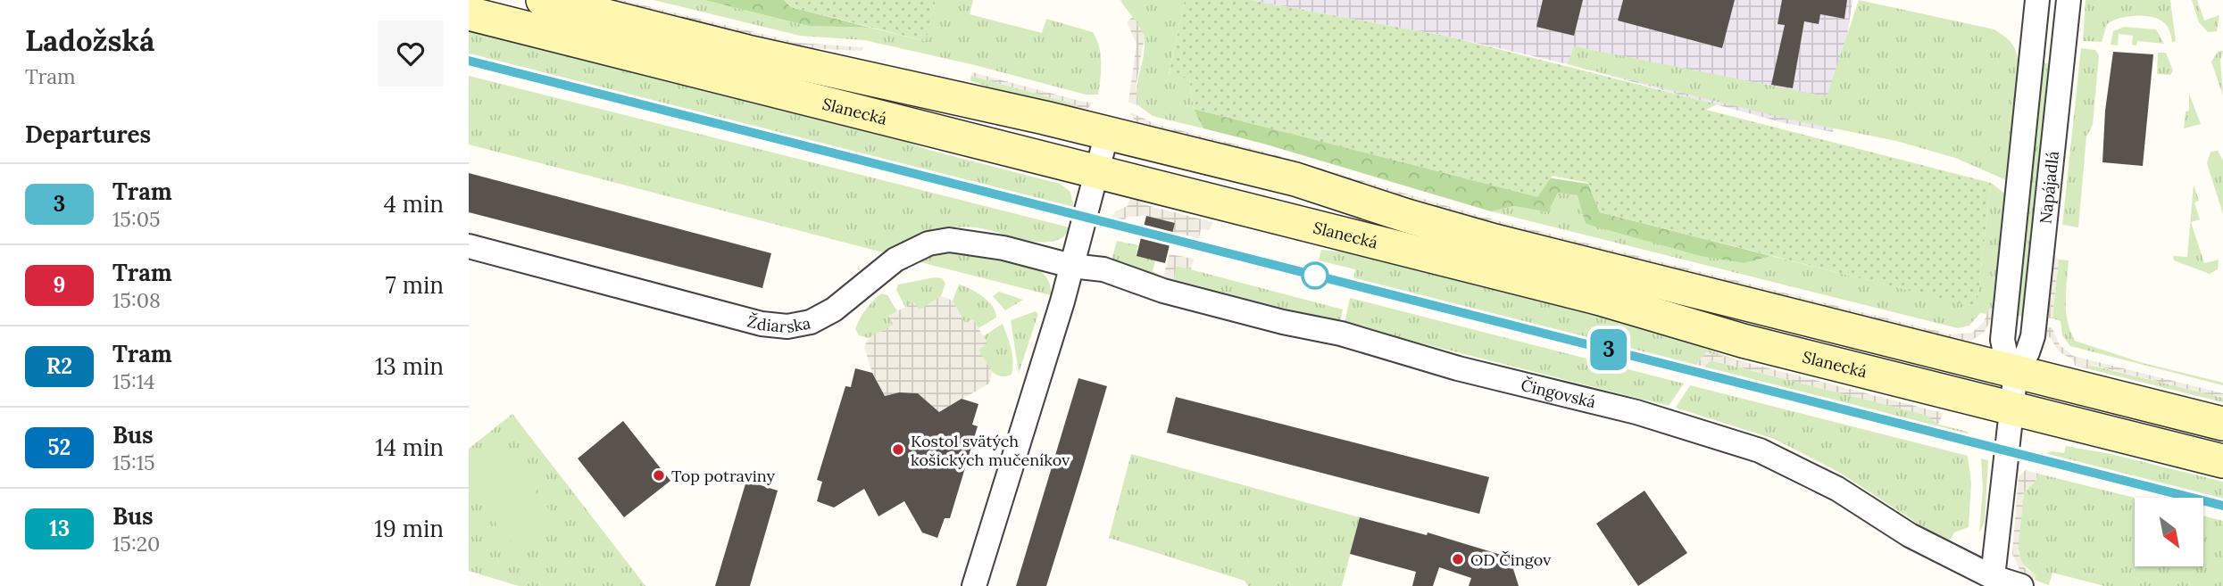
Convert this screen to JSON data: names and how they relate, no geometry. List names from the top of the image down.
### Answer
{
  "streets": {
    "main road": ["Slanecká"],
    "street": ["Napájadlá", "Ždiarska", "Čingovská"]
  },
  "crossings": [
    ["Slanecká", "Napájadlá"],
    ["Napájadlá", "Čingovská"],
    ["Ždiarska", "Čingovská"]
  ],
  "places": ["Kostol svätých košických mučeníkov", "Top potraviny", "OD Čingov"],
  "lines": ["tram line 3"],
  "north": "bottom right",
  "page": {
    "heading": [
      ["Ladožská", "Tram"],
      "Departures"
    ],
    "on_map": "3",
    "list": [
      {
        "mark": "3",
        "name": "Tram",
        "note": "15:05",
        "value": "4 min"
      },
      {
        "mark": "9",
        "name": "Tram",
        "note": "15:08",
        "value": "7 min"
      },
      {
        "mark": "R2",
        "name": "Tram",
        "note": "15:14",
        "value": "13 min"
      },
      {
        "mark": "52",
        "name": "Bus",
        "note": "15:15",
        "value": "14 min"
      },
      {
        "mark": "13",
        "name": "Bus",
        "note": "15:20",
        "value": "19 min"
      }
    ]
  }
}
